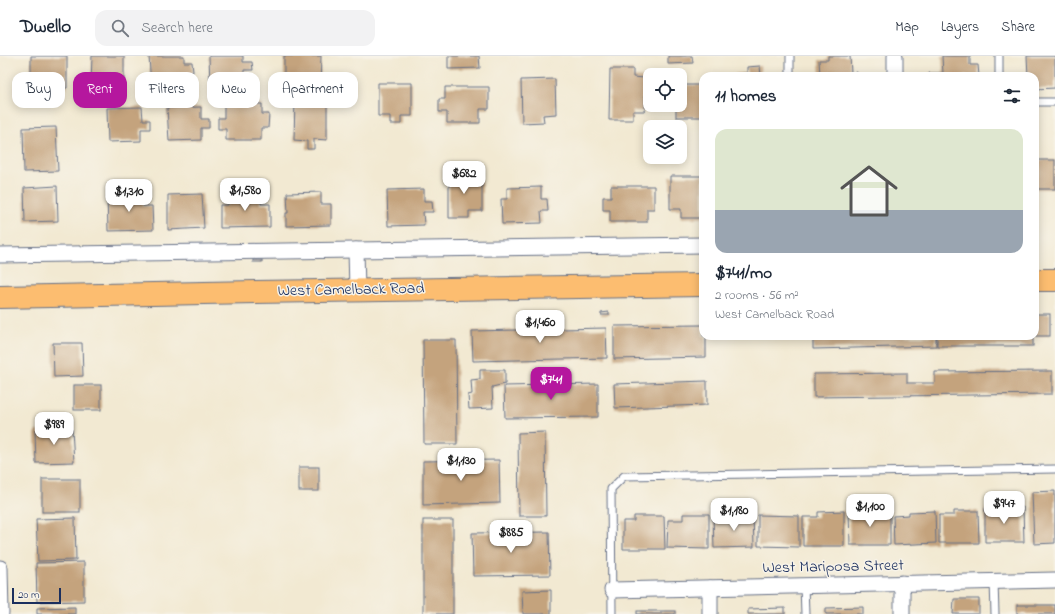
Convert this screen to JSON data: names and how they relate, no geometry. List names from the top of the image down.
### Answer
{
  "streets": {
    "main road": ["West Camelback Road"],
    "street": ["West Mariposa Street"]
  },
  "scale_bar": "20 m",
  "page": {
    "header": "Dwello",
    "search": "Search here",
    "nav": ["Map", "Layers", "Share"],
    "chip": [
      "Buy",
      "Rent",
      "Filters",
      "New",
      "Apartment"
    ],
    "heading": "11 homes",
    "list": [
      {
        "name": "$741/mo",
        "note": "2 rooms · 56 m² · West Camelback Road"
      }
    ],
    "price": [
      "$682",
      "$1,580",
      "$1,310",
      "$1,460",
      "$741",
      "$989",
      "$1,130",
      "$947",
      "$1,100",
      "$1,180",
      "$885"
    ],
    "scale": "20 m"
  }
}
